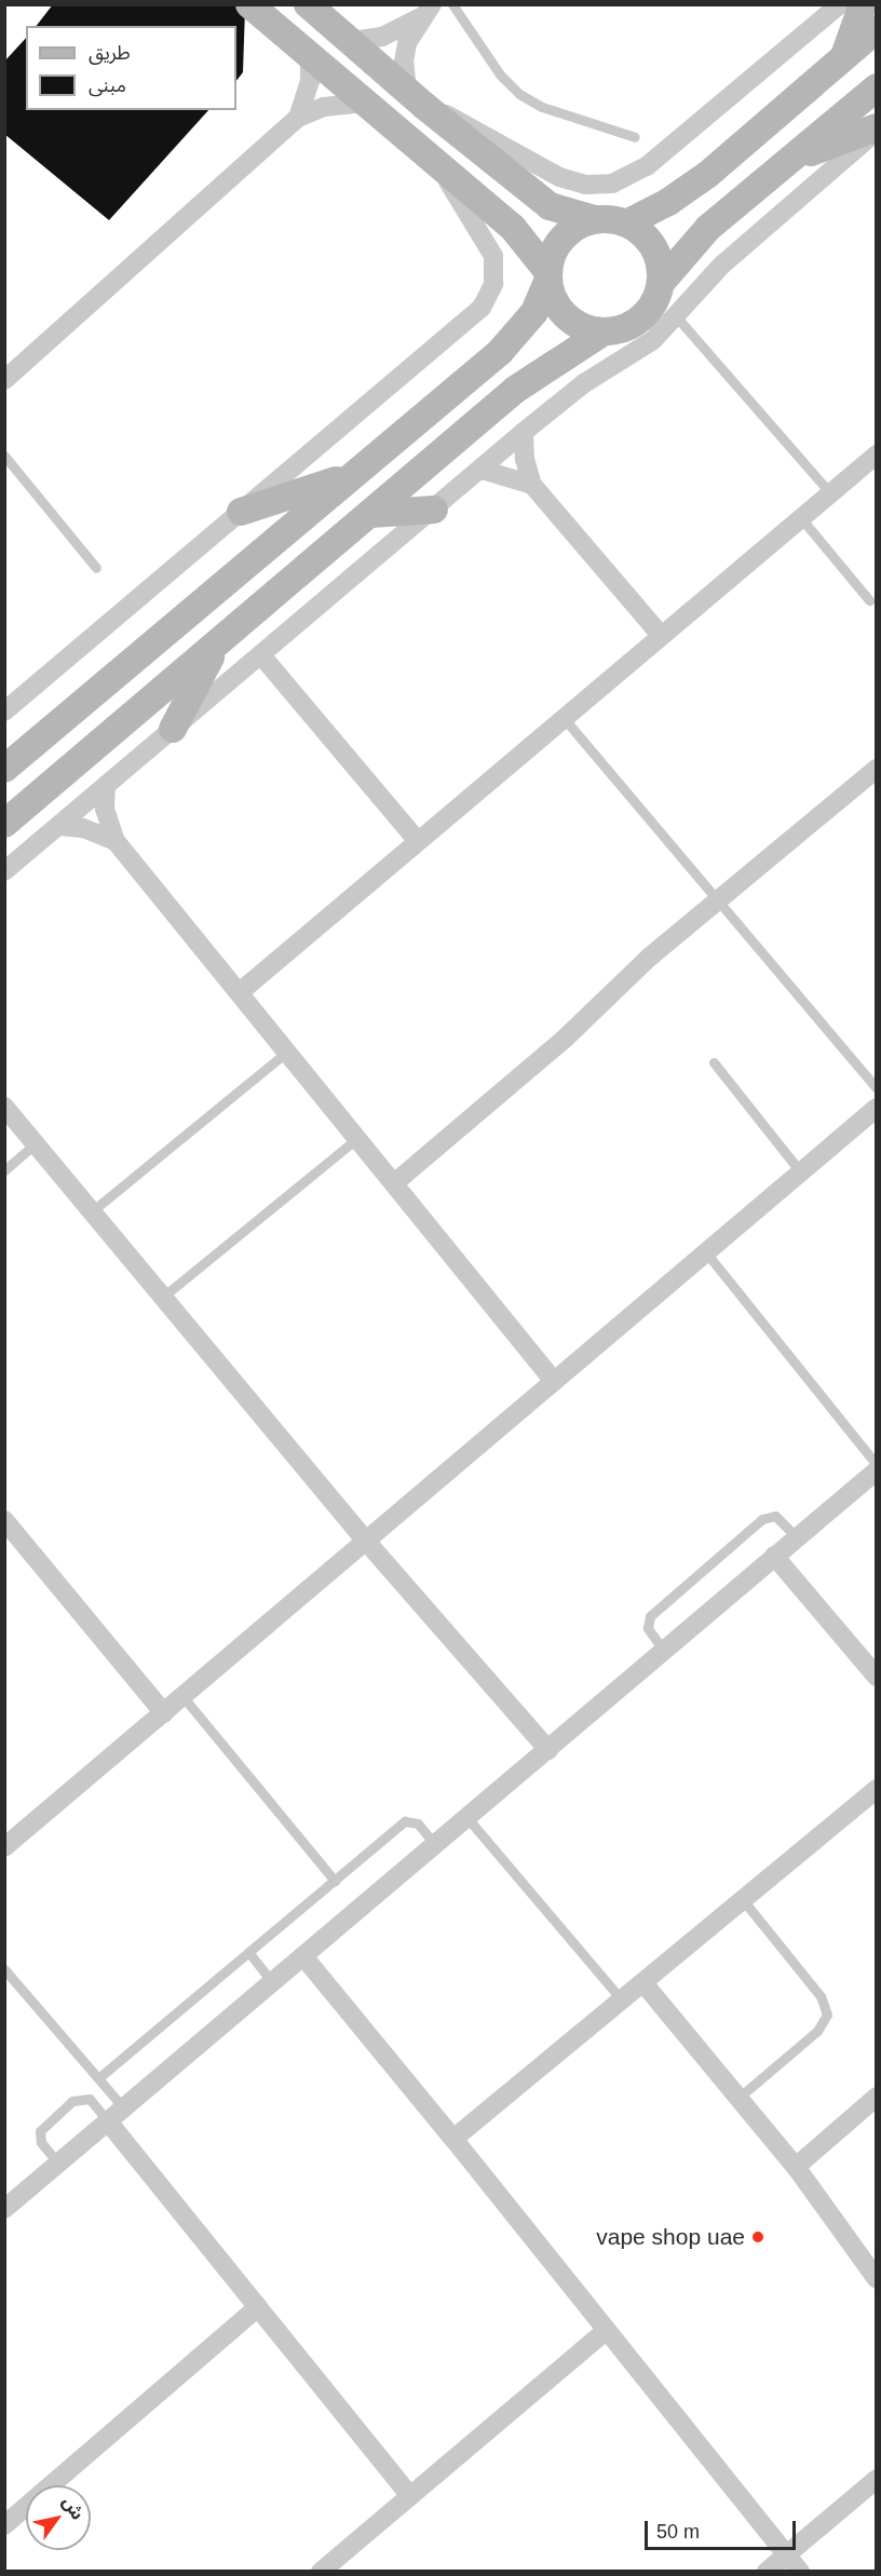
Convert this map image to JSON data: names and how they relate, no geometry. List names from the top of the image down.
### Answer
{
  "places": ["vape shop uae"],
  "legend": ["طريق", "مبنى"],
  "scale_bar": "50 m",
  "north": "top right"
}
